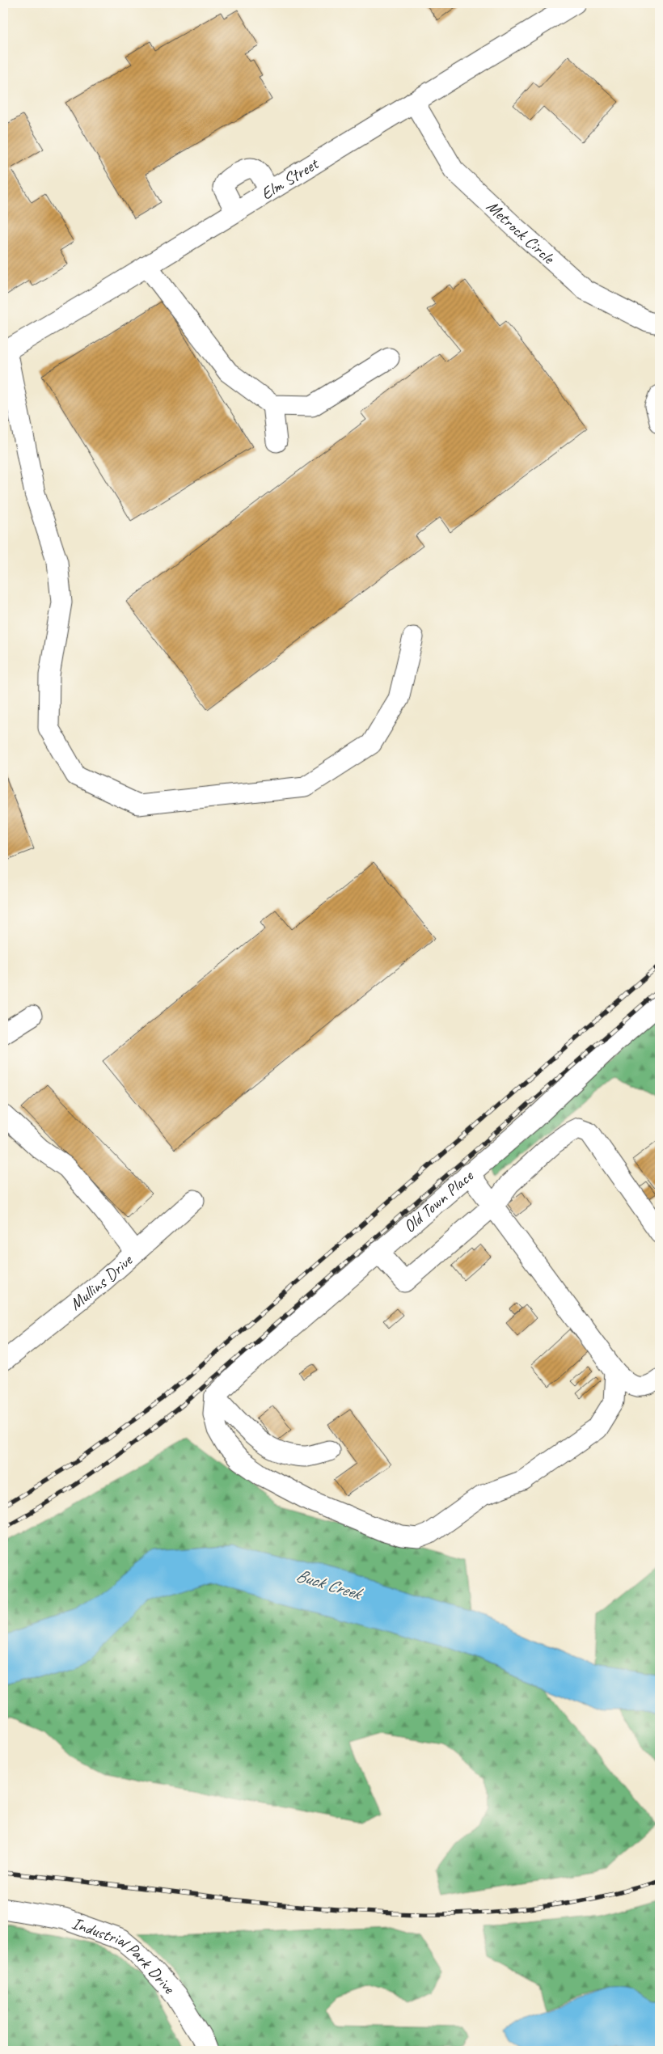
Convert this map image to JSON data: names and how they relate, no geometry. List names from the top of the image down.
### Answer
{
  "streets": {
    "street": [
      "Elm Street",
      "Metrock Circle",
      "Old Town Place",
      "Mullins Drive",
      "Industrial Park Drive"
    ]
  },
  "crossings": [
    ["Elm Street", "Metrock Circle"]
  ],
  "water": ["Buck Creek"]
}
